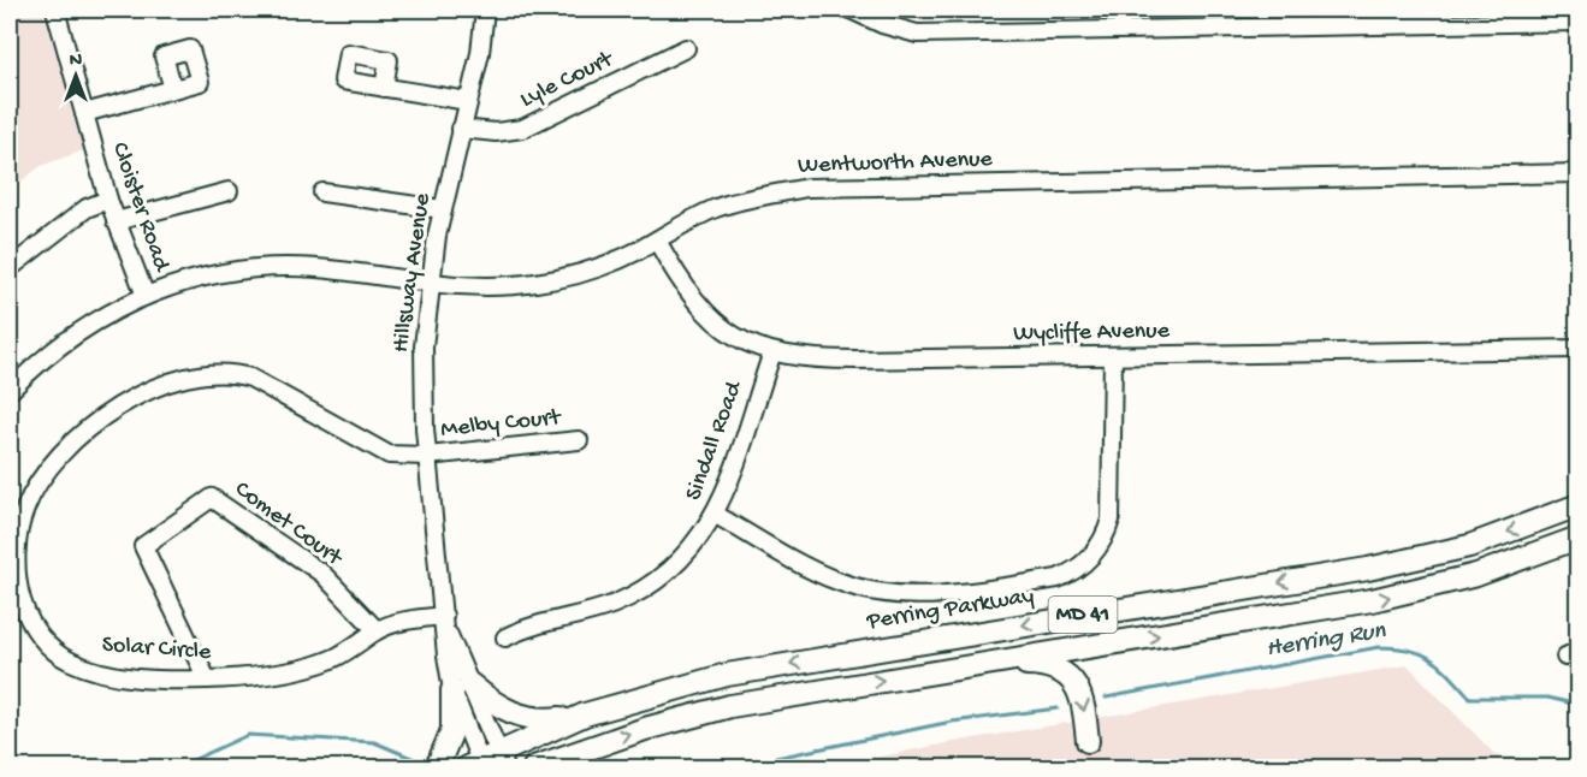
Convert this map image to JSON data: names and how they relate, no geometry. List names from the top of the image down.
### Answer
{
  "streets": {
    "main road": ["Perring Parkway", "MD 41"],
    "street": [
      "Lyle Court",
      "Wentworth Avenue",
      "Cloister Road",
      "Hillsway Avenue",
      "Wycliffe Avenue",
      "Melby Court",
      "Sindall Road",
      "Comet Court",
      "Solar Circle"
    ]
  },
  "crossings": [
    ["Lyle Court", "Hillsway Avenue"],
    ["Wentworth Avenue", "Cloister Road"],
    ["Wentworth Avenue", "Hillsway Avenue"],
    ["Wentworth Avenue", "Wycliffe Avenue"],
    ["Hillsway Avenue", "Melby Court"],
    ["Hillsway Avenue", "Perring Parkway"],
    ["Hillsway Avenue", "Solar Circle"],
    ["Wycliffe Avenue", "Sindall Road"],
    ["Melby Court", "Solar Circle"],
    ["Comet Court", "Solar Circle"]
  ],
  "water": ["Herring Run"],
  "north": "top"
}
